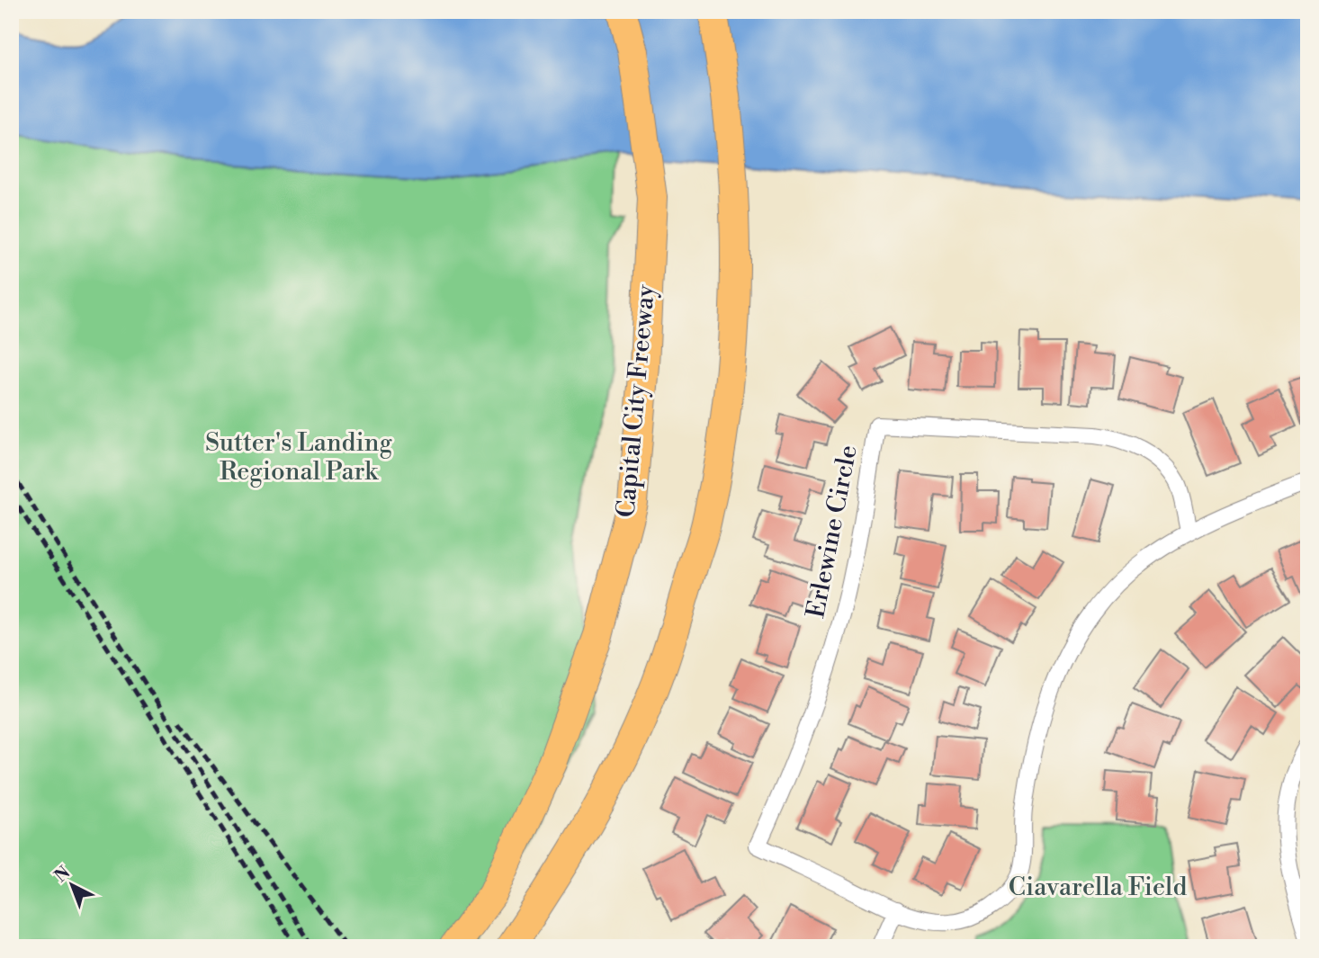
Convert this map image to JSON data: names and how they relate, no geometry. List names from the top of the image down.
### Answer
{
  "streets": {
    "highway": ["Capital City Freeway"],
    "street": ["Erlewine Circle"]
  },
  "parks": ["Sutter's Landing Regional Park", "Ciavarella Field"],
  "north": "top left"
}
